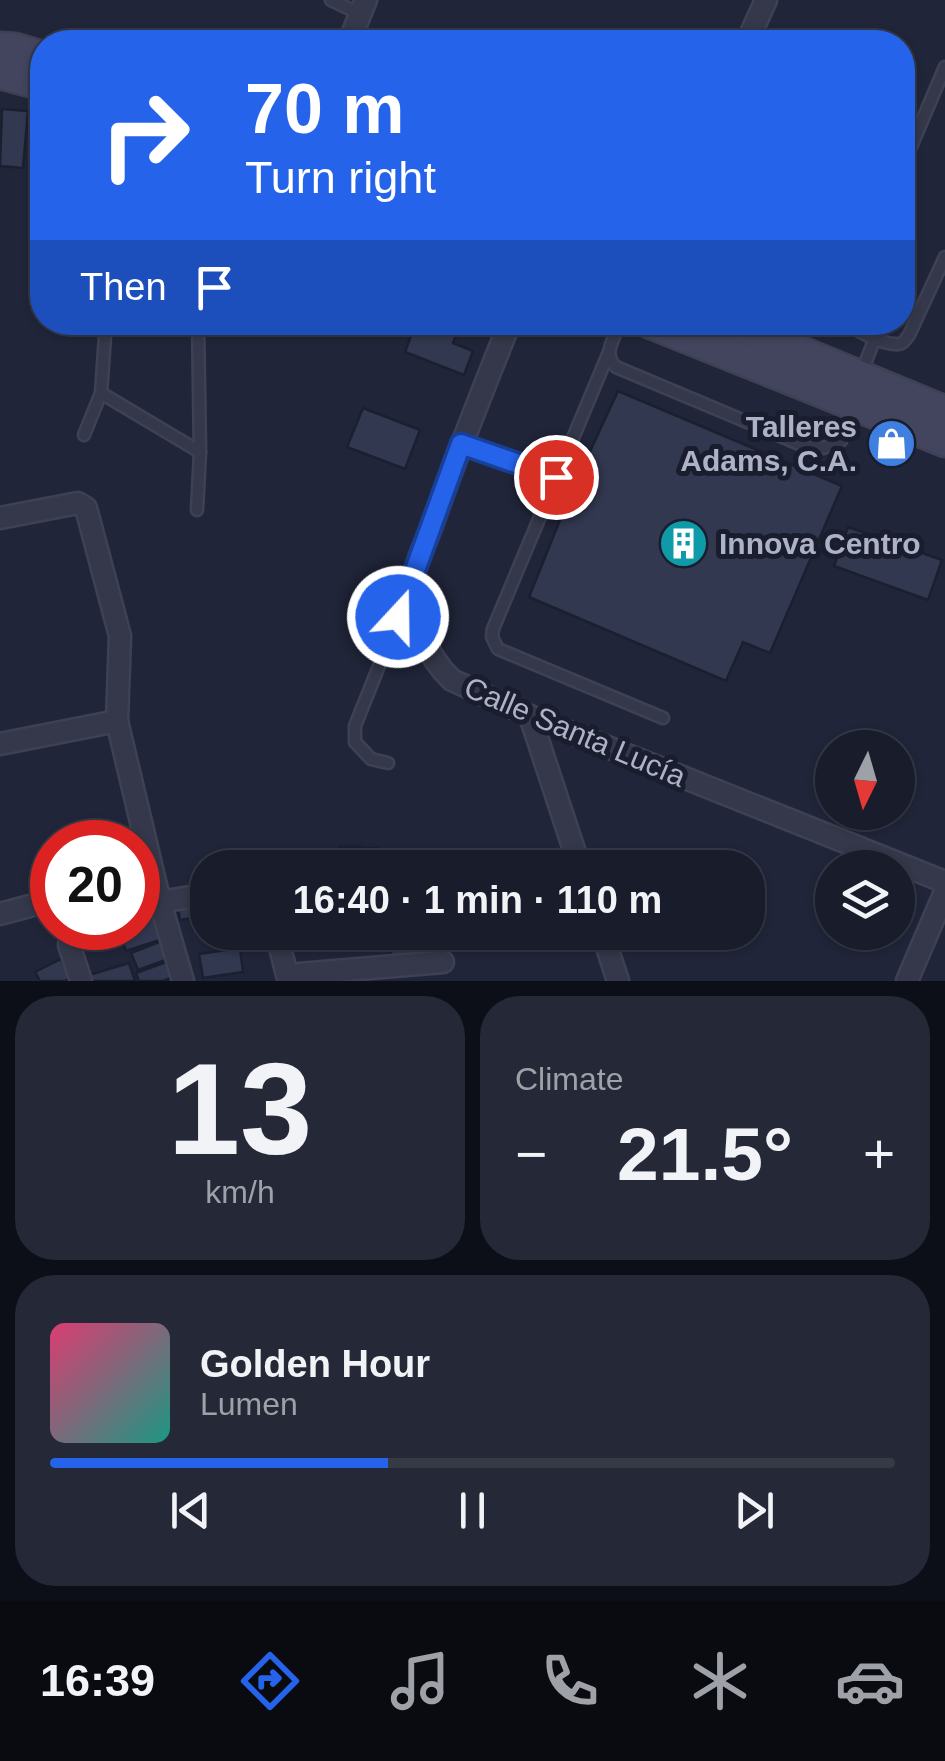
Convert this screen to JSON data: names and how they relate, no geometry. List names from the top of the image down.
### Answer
{
  "streets": {
    "street": ["Calle Santa Lucía"]
  },
  "places": {
    "shop": ["Talleres Adams, C.A."],
    "building": ["Innova Centro"]
  },
  "north": "bottom",
  "page": {
    "turn": ["70 m", "Turn right"],
    "then": "Then",
    "limit": "20",
    "trip": "16:40 · 1 min · 110 m",
    "tile": [
      ["13", "km/h"],
      "Climate"
    ],
    "heat": ["−", "21.5°", "+"],
    "song": ["Golden Hour", "Lumen"],
    "tabs": "16:39"
  }
}
